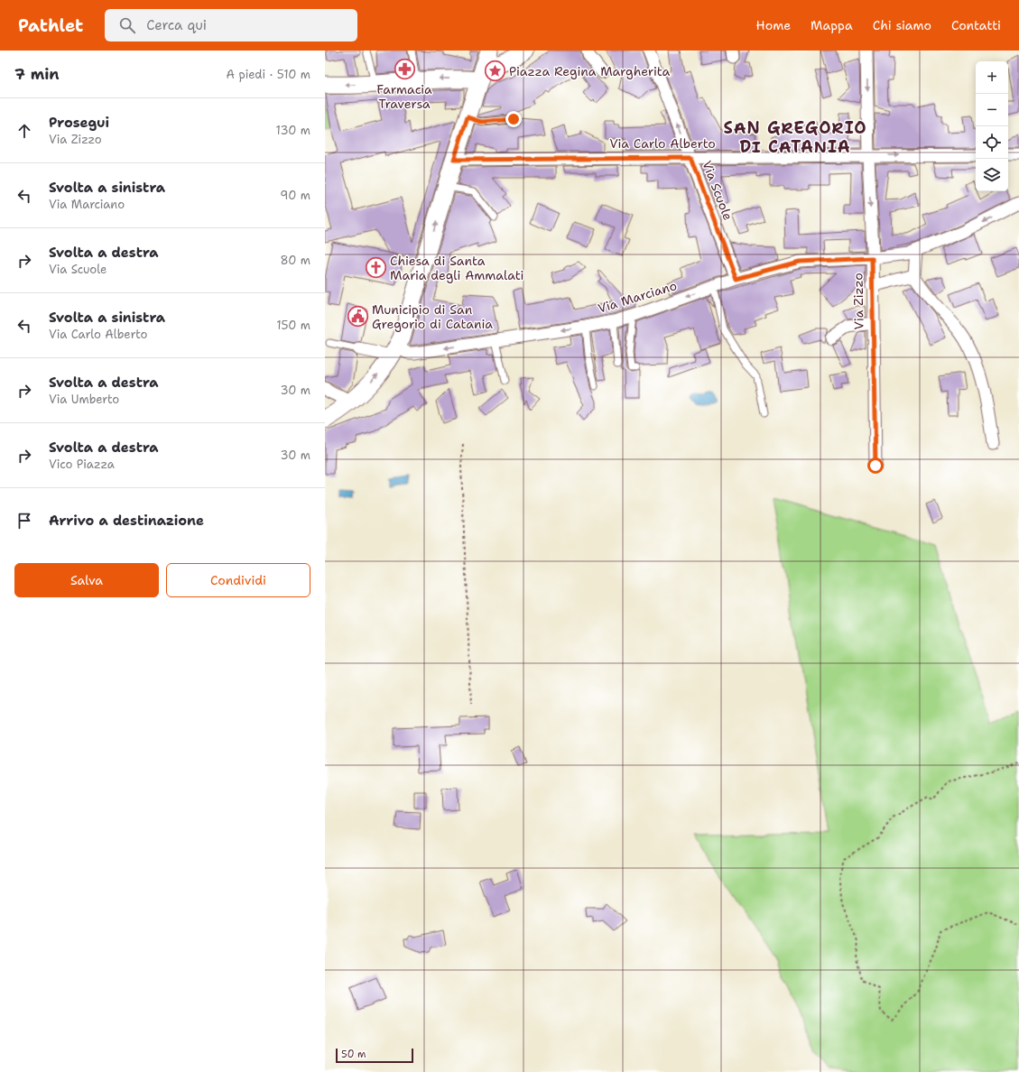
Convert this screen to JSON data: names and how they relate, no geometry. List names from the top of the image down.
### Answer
{
  "streets": {
    "street": [
      "Via Carlo Alberto",
      "Via Scuole",
      "Via Marciano",
      "Via Zizzo"
    ]
  },
  "crossings": [
    ["Via Carlo Alberto", "Via Scuole"],
    ["Via Carlo Alberto", "Via Zizzo"],
    ["Via Scuole", "Via Marciano"],
    ["Via Marciano", "Via Zizzo"]
  ],
  "one_way": ["Via Scuole", "Via Marciano", "Via Zizzo"],
  "districts": ["SAN GREGORIO DI CATANIA"],
  "places": {
    "pharmacy": ["Farmacia Traversa"],
    "place": ["Piazza Regina Margherita"],
    "church": ["Chiesa di Santa Maria degli Ammalati"],
    "public building": ["Municipio di San Gregorio di Catania"]
  },
  "scale_bar": "50 m",
  "page": {
    "header": "Pathlet",
    "search": "Cerca qui",
    "nav": [
      "Home",
      "Mappa",
      "Chi siamo",
      "Contatti"
    ],
    "heading": ["7 min", "A piedi · 510 m"],
    "map_buttons": ["+", "−"],
    "list": [
      ["Prosegui", "Via Zizzo", "130 m"],
      ["Svolta a sinistra", "Via Marciano", "90 m"],
      ["Svolta a destra", "Via Scuole", "80 m"],
      ["Svolta a sinistra", "Via Carlo Alberto", "150 m"],
      ["Svolta a destra", "Via Umberto", "30 m"],
      ["Svolta a destra", "Vico Piazza", "30 m"],
      "Arrivo a destinazione"
    ],
    "buttons": ["Salva", "Condividi"],
    "scale": "50 m"
  }
}
